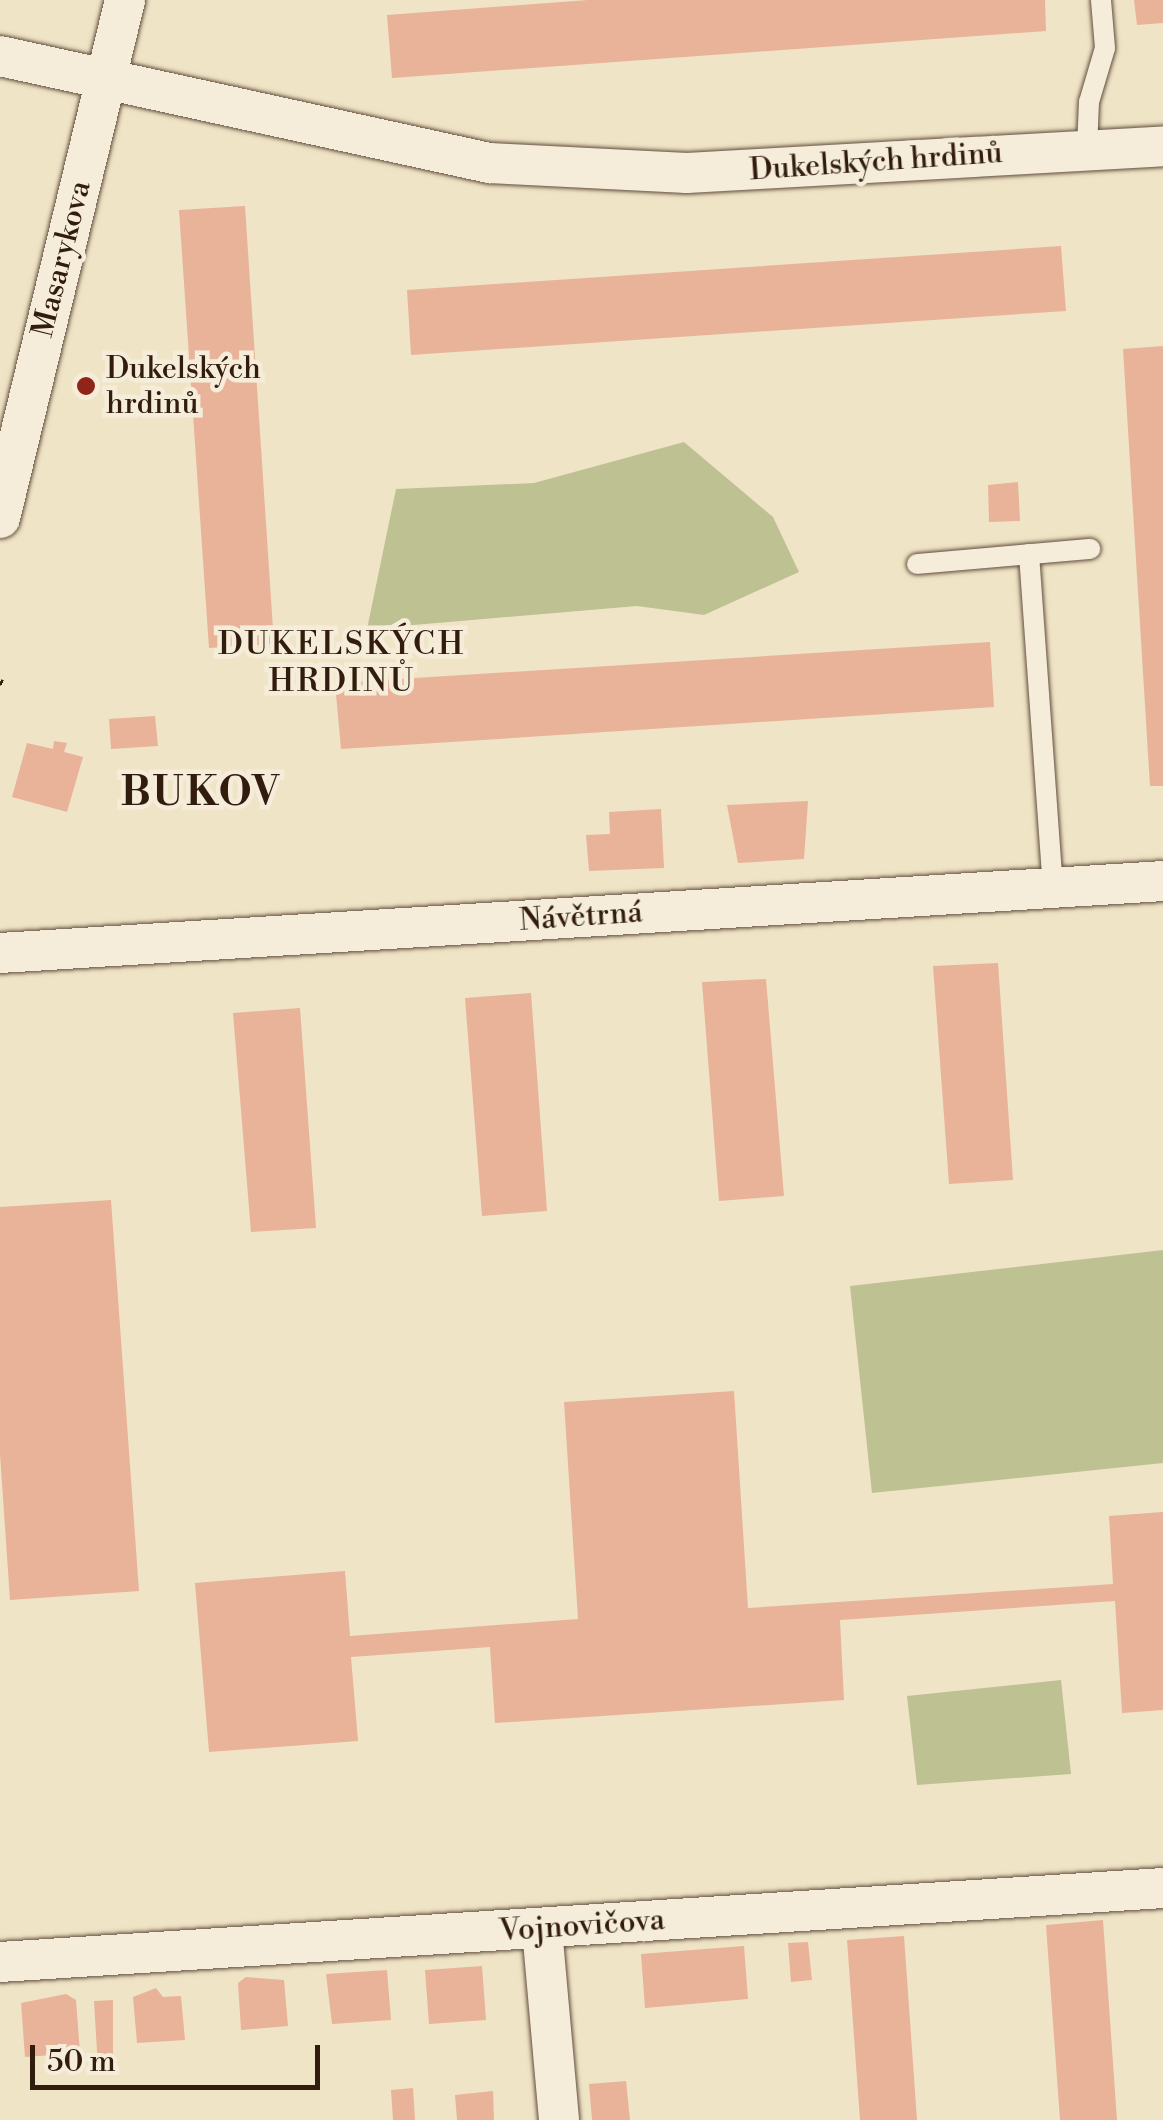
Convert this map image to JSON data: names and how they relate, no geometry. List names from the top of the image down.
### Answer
{
  "streets": {
    "street": [
      "Dukelských hrdinů",
      "Masarykova",
      "Návětrná",
      "Vojnovičova"
    ]
  },
  "crossings": [
    ["Dukelských hrdinů", "Masarykova"]
  ],
  "districts": ["DUKELSKÝCH HRDINŮ", "BUKOV"],
  "places": ["Dukelských hrdinů"],
  "scale_bar": "50 m"
}
